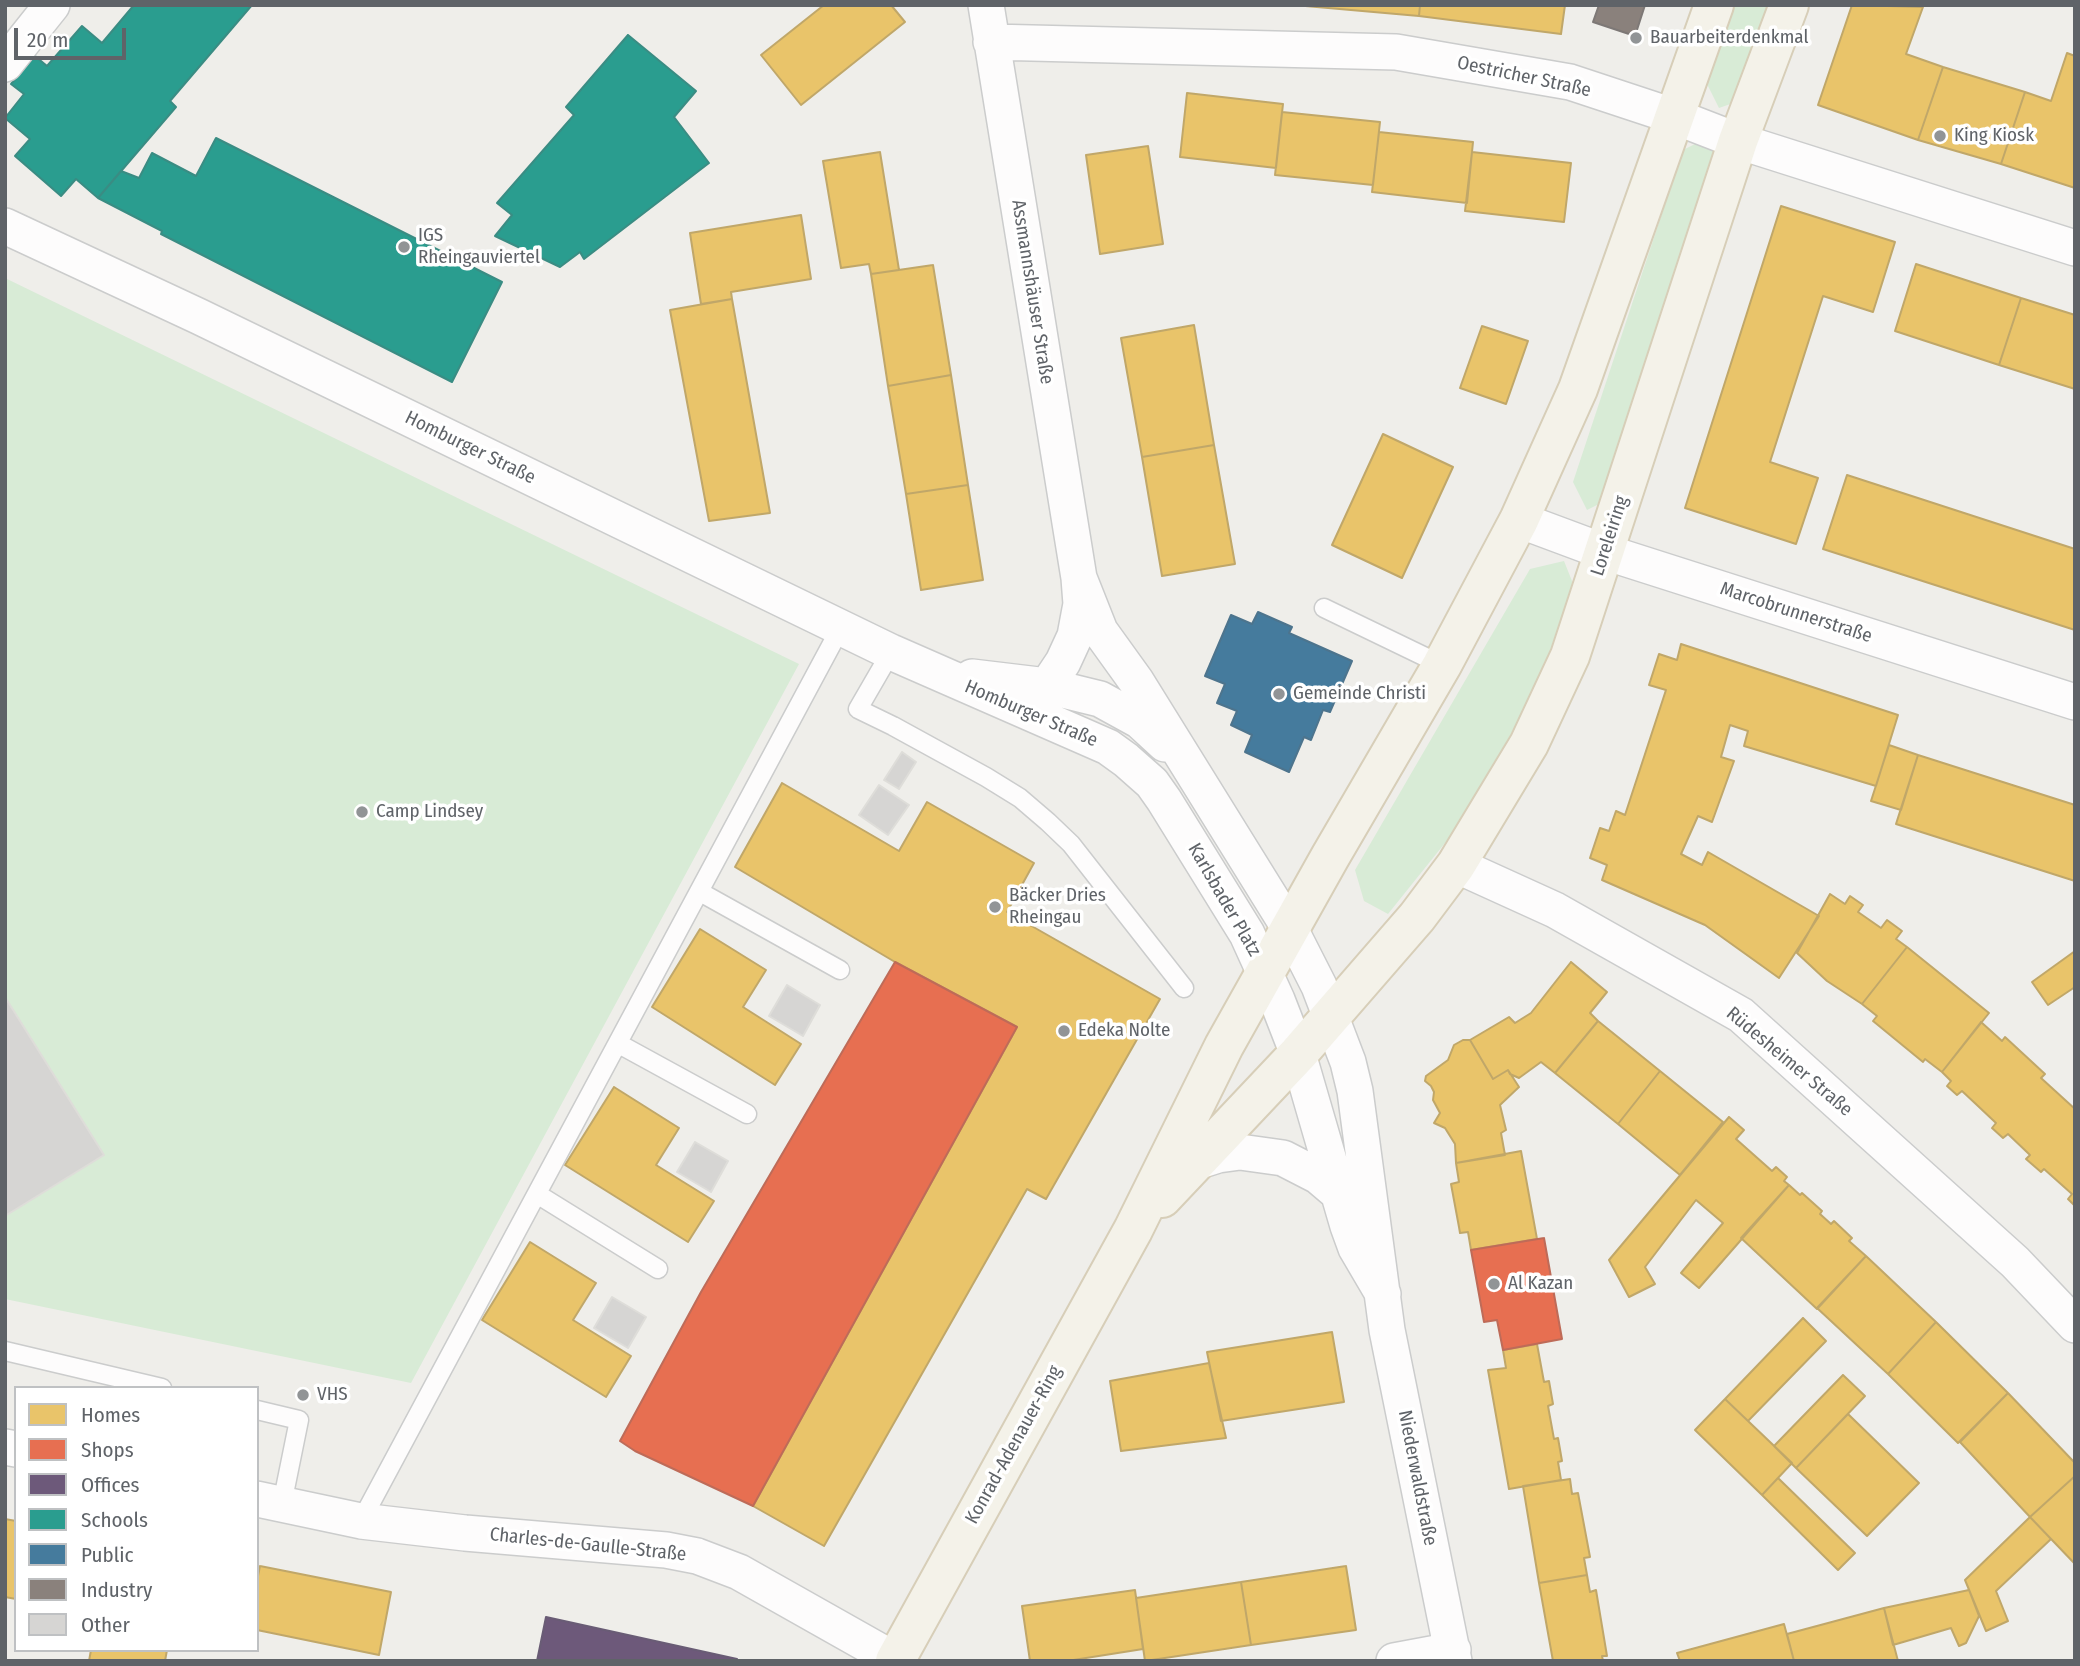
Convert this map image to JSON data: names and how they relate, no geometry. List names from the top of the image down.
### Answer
{
  "streets": {
    "main road": ["Loreleiring", "Konrad-Adenauer-Ring"],
    "street": [
      "Oestricher Straße",
      "Assmannshäuser Straße",
      "Homburger Straße",
      "Marcobrunnerstraße",
      "Karlsbader Platz",
      "Rüdesheimer Straße",
      "Niederwaldstraße",
      "Charles-de-Gaulle-Straße"
    ]
  },
  "crossings": [
    ["Oestricher Straße", "Assmannshäuser Straße"],
    ["Oestricher Straße", "Loreleiring"],
    ["Assmannshäuser Straße", "Homburger Straße"],
    ["Assmannshäuser Straße", "Karlsbader Platz"],
    ["Homburger Straße", "Karlsbader Platz"],
    ["Loreleiring", "Marcobrunnerstraße"],
    ["Loreleiring", "Karlsbader Platz"],
    ["Loreleiring", "Rüdesheimer Straße"],
    ["Loreleiring", "Konrad-Adenauer-Ring"],
    ["Loreleiring", "Niederwaldstraße"],
    ["Karlsbader Platz", "Konrad-Adenauer-Ring"],
    ["Karlsbader Platz", "Niederwaldstraße"],
    ["Konrad-Adenauer-Ring", "Niederwaldstraße"],
    ["Konrad-Adenauer-Ring", "Charles-de-Gaulle-Straße"]
  ],
  "places": [
    "Bauarbeiterdenkmal",
    "King Kiosk",
    "IGS Rheingauviertel",
    "Gemeinde Christi",
    "Camp Lindsey",
    "Bäcker Dries Rheingau",
    "Edeka Nolte",
    "Al Kazan",
    "VHS"
  ],
  "legend": [
    "Homes",
    "Shops",
    "Offices",
    "Schools",
    "Public",
    "Industry",
    "Other"
  ],
  "scale_bar": "20 m"
}
